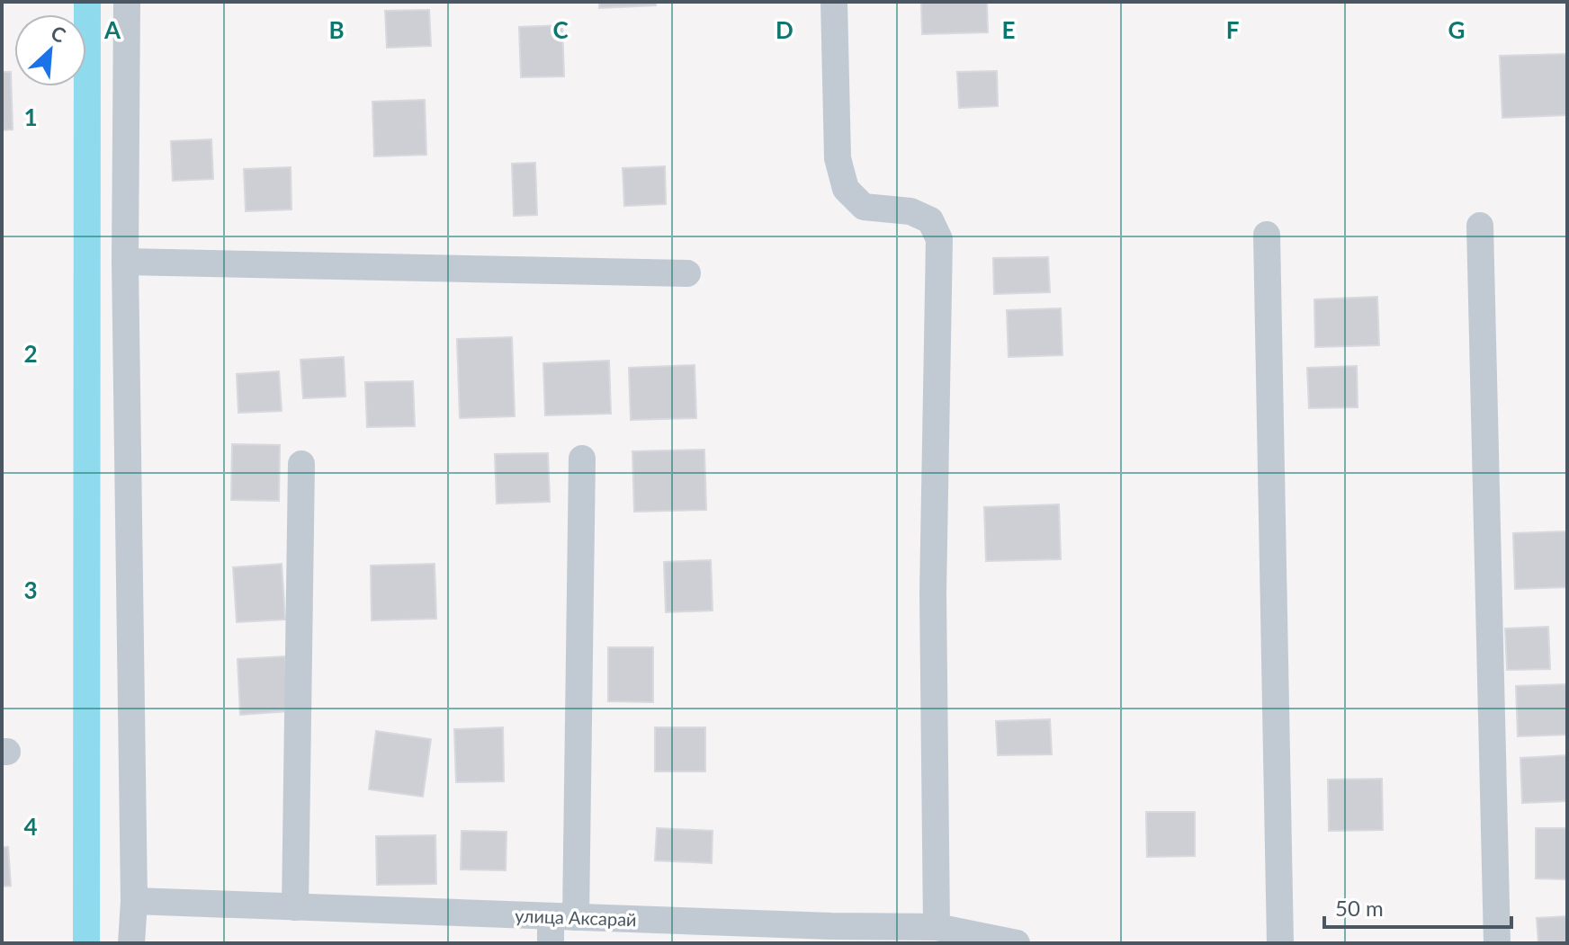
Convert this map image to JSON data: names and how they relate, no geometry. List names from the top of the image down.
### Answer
{
  "streets": {
    "street": ["улица Аксарай"]
  },
  "scale_bar": "50 m",
  "north": "top right",
  "grid": {
    "columns": [
      "A",
      "B",
      "C",
      "D",
      "E",
      "F",
      "G"
    ],
    "rows": [
      "1",
      "2",
      "3",
      "4"
    ]
  }
}
